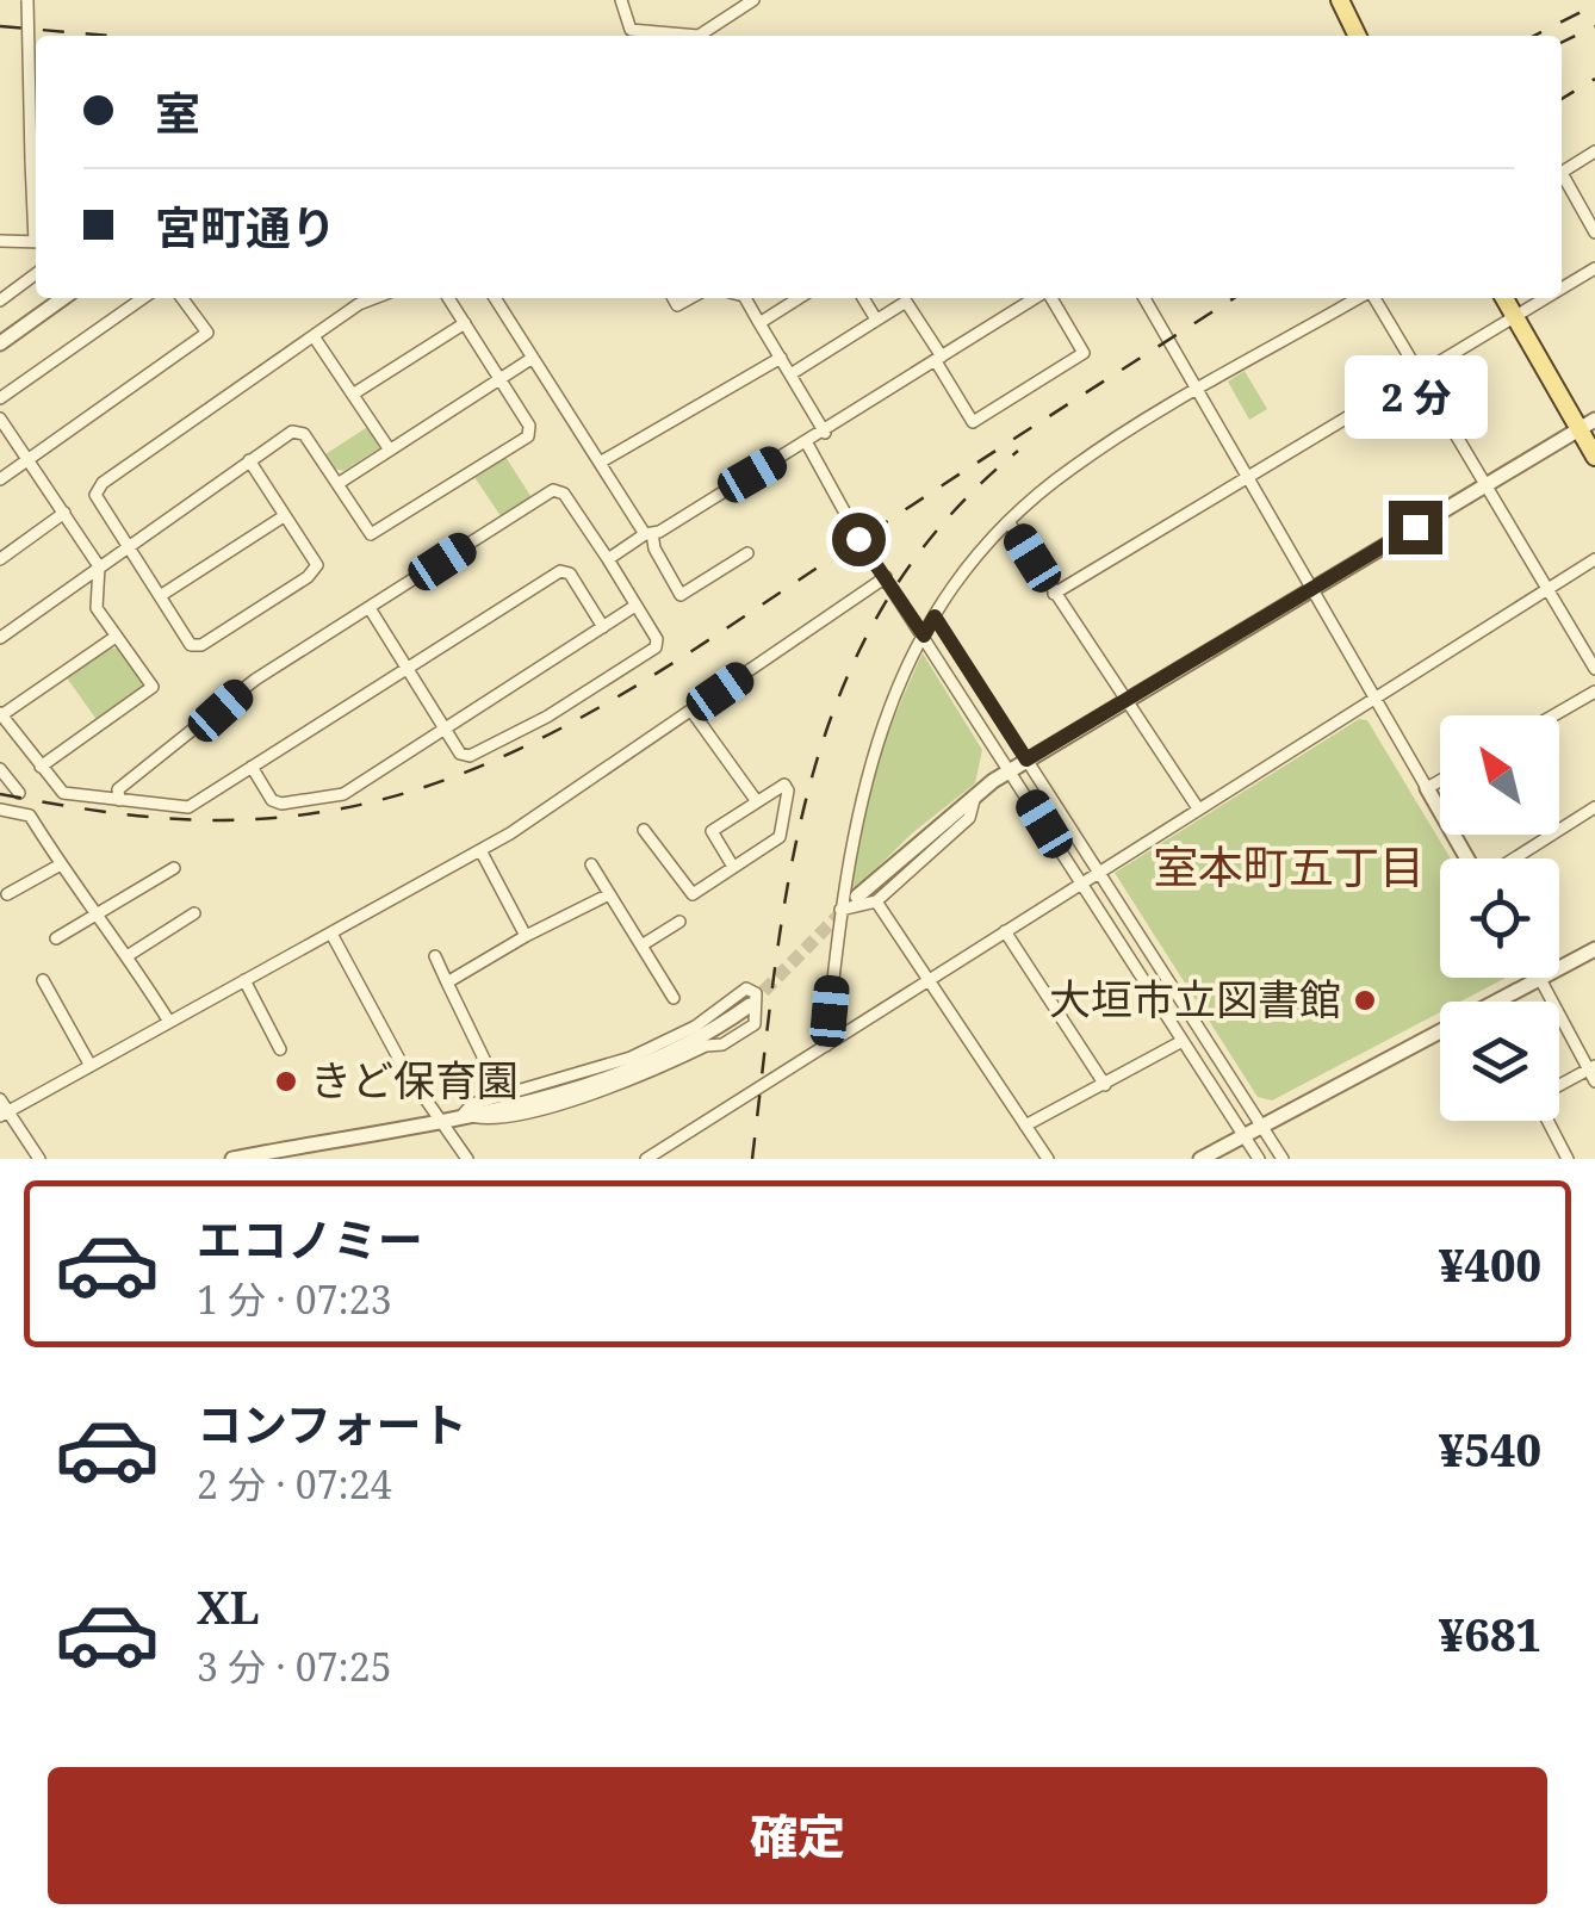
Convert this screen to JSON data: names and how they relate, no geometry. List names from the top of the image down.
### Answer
{
  "districts": ["室本町五丁目"],
  "places": ["大垣市立図書館", "きど保育園"],
  "north": "top left",
  "page": {
    "banner": ["室", "宮町通り"],
    "bubble": "2 分",
    "list": [
      {
        "name": "エコノミー",
        "note": "1 分 · 07:23",
        "value": "¥400"
      },
      {
        "name": "コンフォート",
        "note": "2 分 · 07:24",
        "value": "¥540"
      },
      {
        "name": "XL",
        "note": "3 分 · 07:25",
        "value": "¥681"
      }
    ],
    "buttons": "確定"
  }
}
